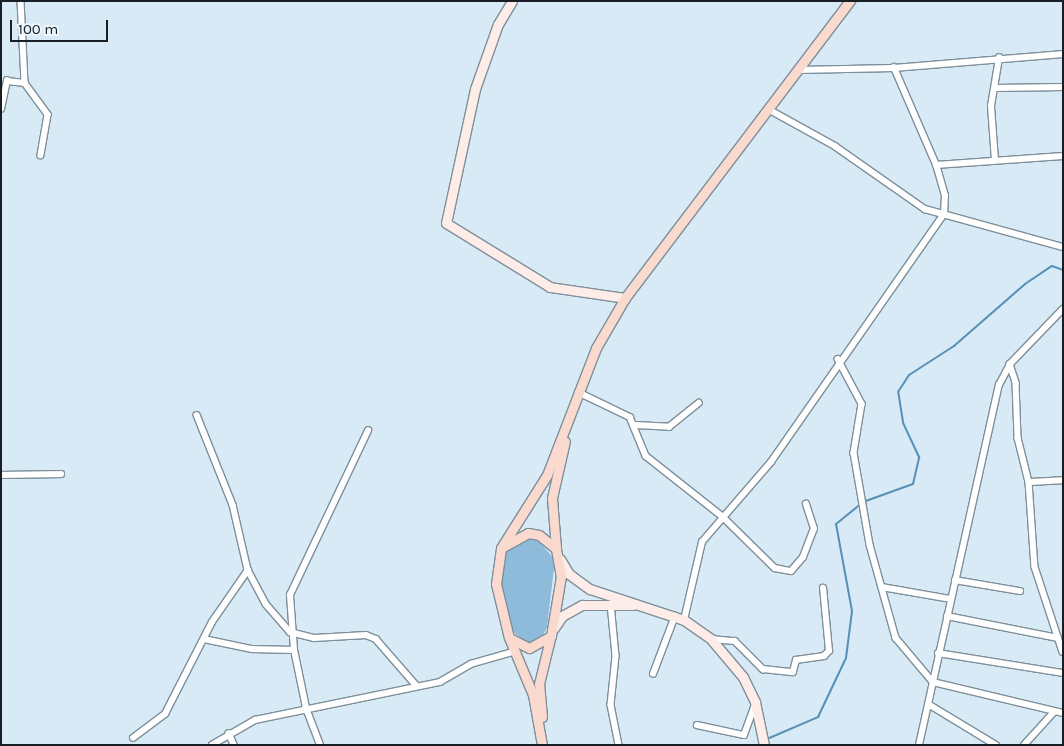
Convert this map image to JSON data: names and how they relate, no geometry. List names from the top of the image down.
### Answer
{
  "scale_bar": "100 m"
}
